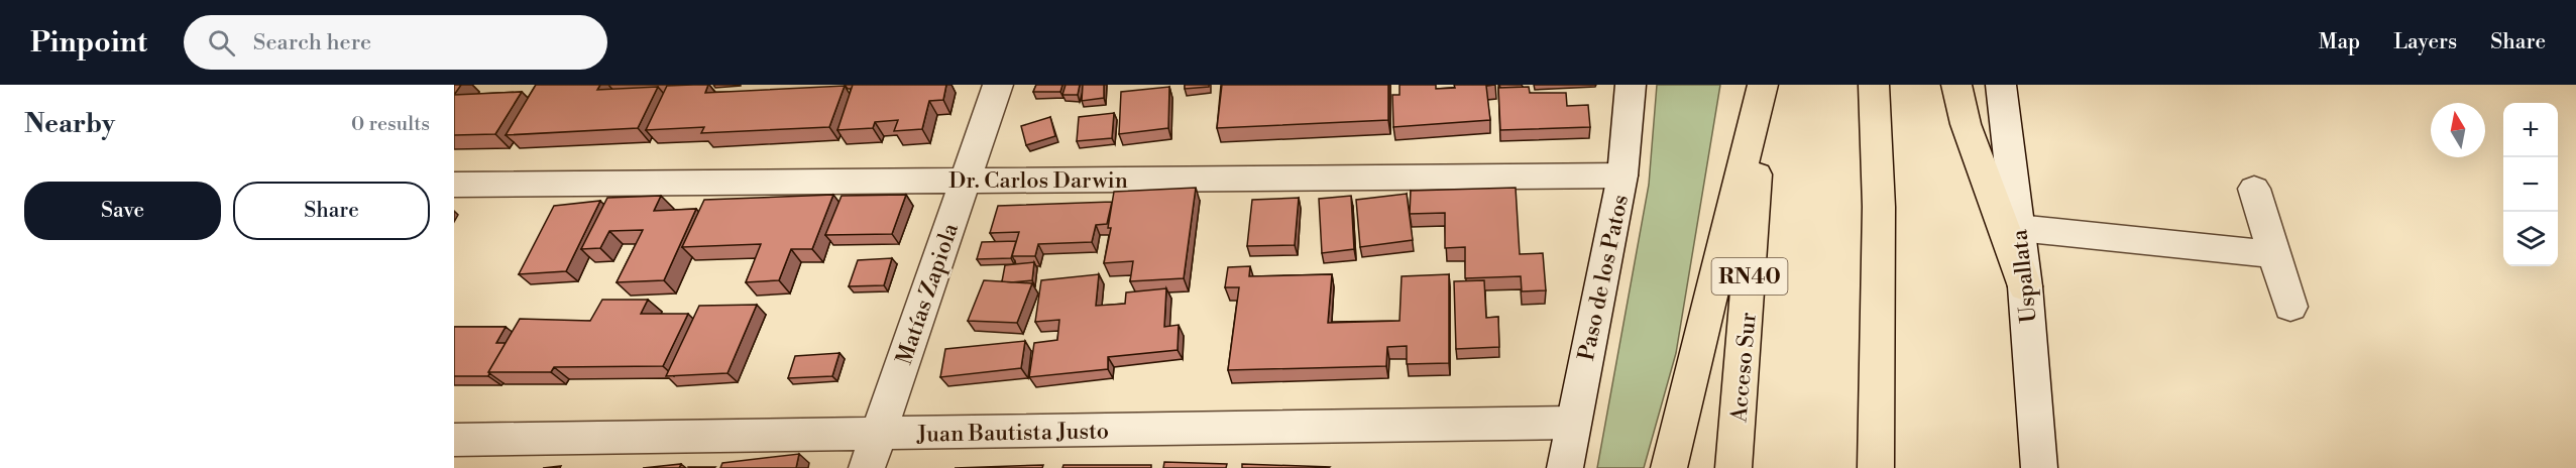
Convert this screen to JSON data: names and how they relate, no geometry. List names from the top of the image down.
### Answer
{
  "streets": {
    "highway": ["RN40", "Acceso Sur"],
    "street": [
      "Dr. Carlos Darwin",
      "Uspallata",
      "Paso de los Patos",
      "Matías Zapiola",
      "Juan Bautista Justo"
    ]
  },
  "crossings": [
    ["Dr. Carlos Darwin", "Paso de los Patos"],
    ["Dr. Carlos Darwin", "Matías Zapiola"],
    ["Paso de los Patos", "Juan Bautista Justo"],
    ["Matías Zapiola", "Juan Bautista Justo"]
  ],
  "north": "top",
  "page": {
    "header": "Pinpoint",
    "search": "Search here",
    "nav": ["Map", "Layers", "Share"],
    "heading": ["Nearby", "0 results"],
    "map_buttons": ["+", "−"],
    "buttons": ["Save", "Share"]
  }
}
